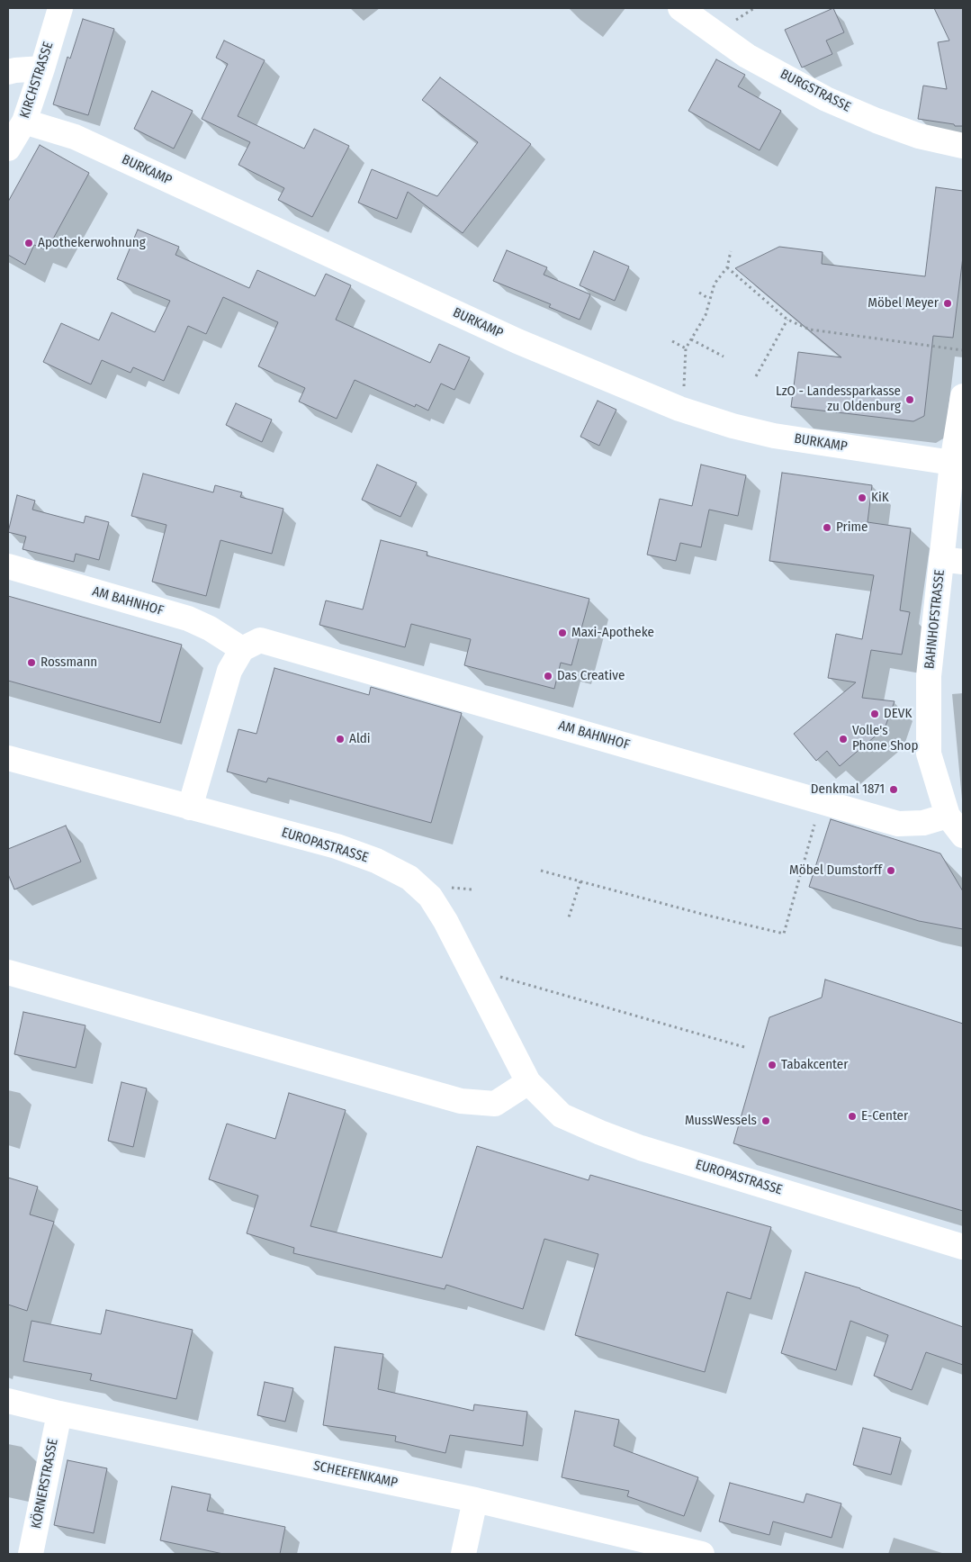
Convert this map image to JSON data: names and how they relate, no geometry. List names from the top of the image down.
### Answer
{
  "streets": {
    "street": [
      "KIRCHSTRASSE",
      "BURGSTRASSE",
      "BURKAMP",
      "AM BAHNHOF",
      "BAHNHOFSTRASSE",
      "EUROPASTRASSE",
      "SCHEEFENKAMP",
      "KÖRNERSTRASSE"
    ]
  },
  "crossings": [
    ["KIRCHSTRASSE", "BURKAMP"],
    ["BURKAMP", "BAHNHOFSTRASSE"],
    ["AM BAHNHOF", "BAHNHOFSTRASSE"],
    ["SCHEEFENKAMP", "KÖRNERSTRASSE"]
  ],
  "places": [
    "Apothekerwohnung",
    "Möbel Meyer",
    "LzO - Landessparkasse zu Oldenburg",
    "KiK",
    "Prime",
    "Maxi-Apotheke",
    "Rossmann",
    "Das Creative",
    "DEVK",
    "Aldi",
    "Volle's Phone Shop",
    "Denkmal 1871",
    "Möbel Dumstorff",
    "Tabakcenter",
    "E-Center",
    "MussWessels"
  ]
}
